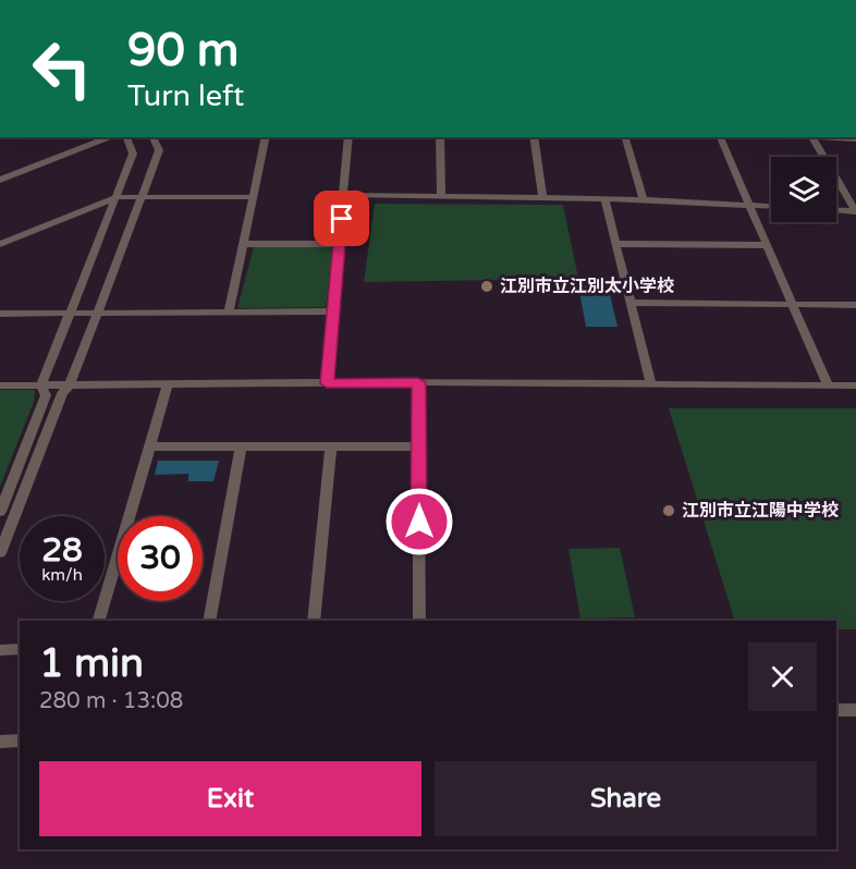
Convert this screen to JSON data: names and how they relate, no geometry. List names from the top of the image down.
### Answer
{
  "places": ["江別市立江別太小学校", "江別市立江陽中学校"],
  "page": {
    "turn": ["90 m", "Turn left"],
    "speed": "28 km/h",
    "limit": "30",
    "heading": ["1 min", "280 m · 13:08"],
    "buttons": ["Exit", "Share"]
  }
}
